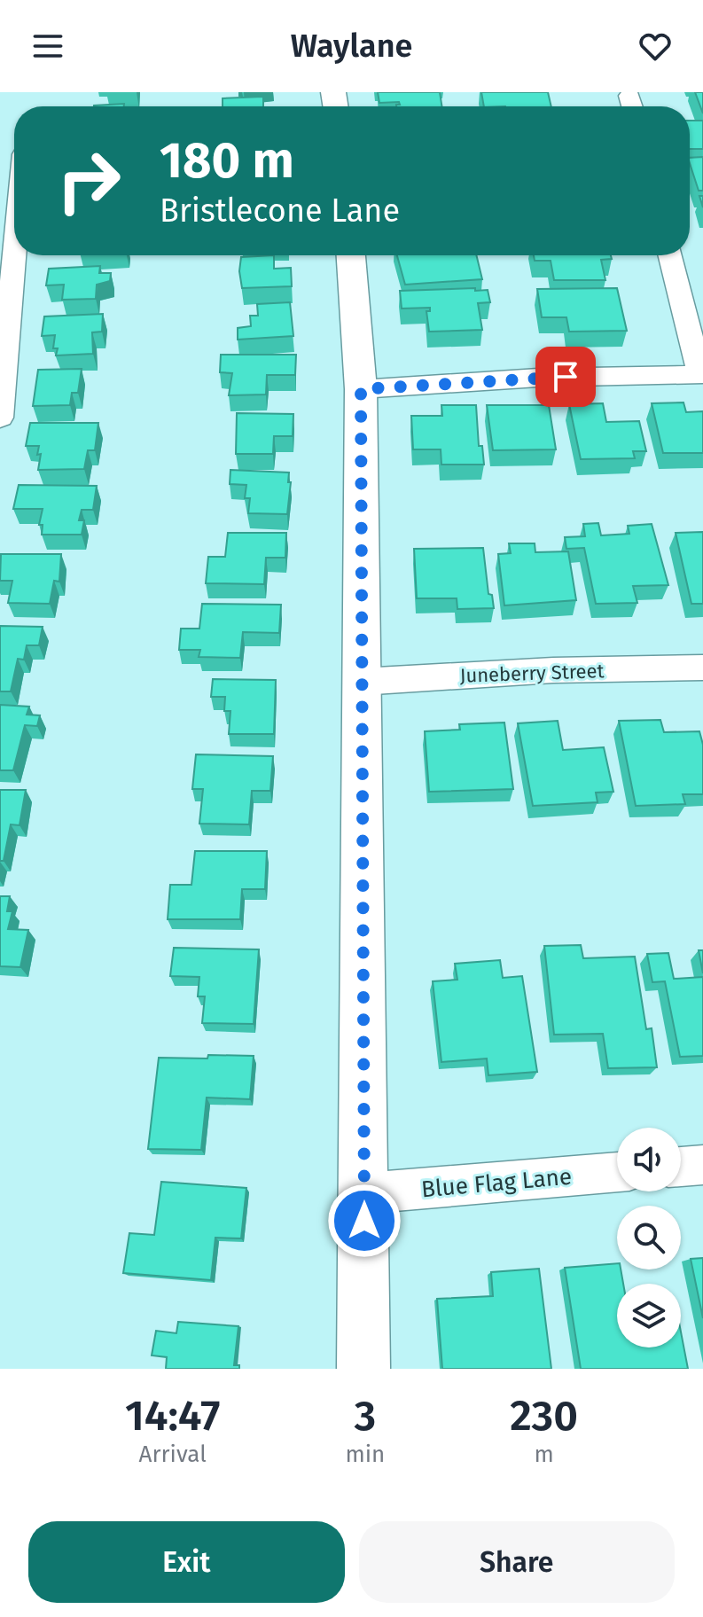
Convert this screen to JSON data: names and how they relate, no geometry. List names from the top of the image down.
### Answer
{
  "streets": {
    "street": ["Juneberry Street", "Blue Flag Lane"]
  },
  "page": {
    "header": "Waylane",
    "turn": ["180 m", "Bristlecone Lane"],
    "eta": [
      "14:47",
      "Arrival",
      "3",
      "min",
      "230",
      "m"
    ],
    "buttons": ["Exit", "Share"]
  }
}
